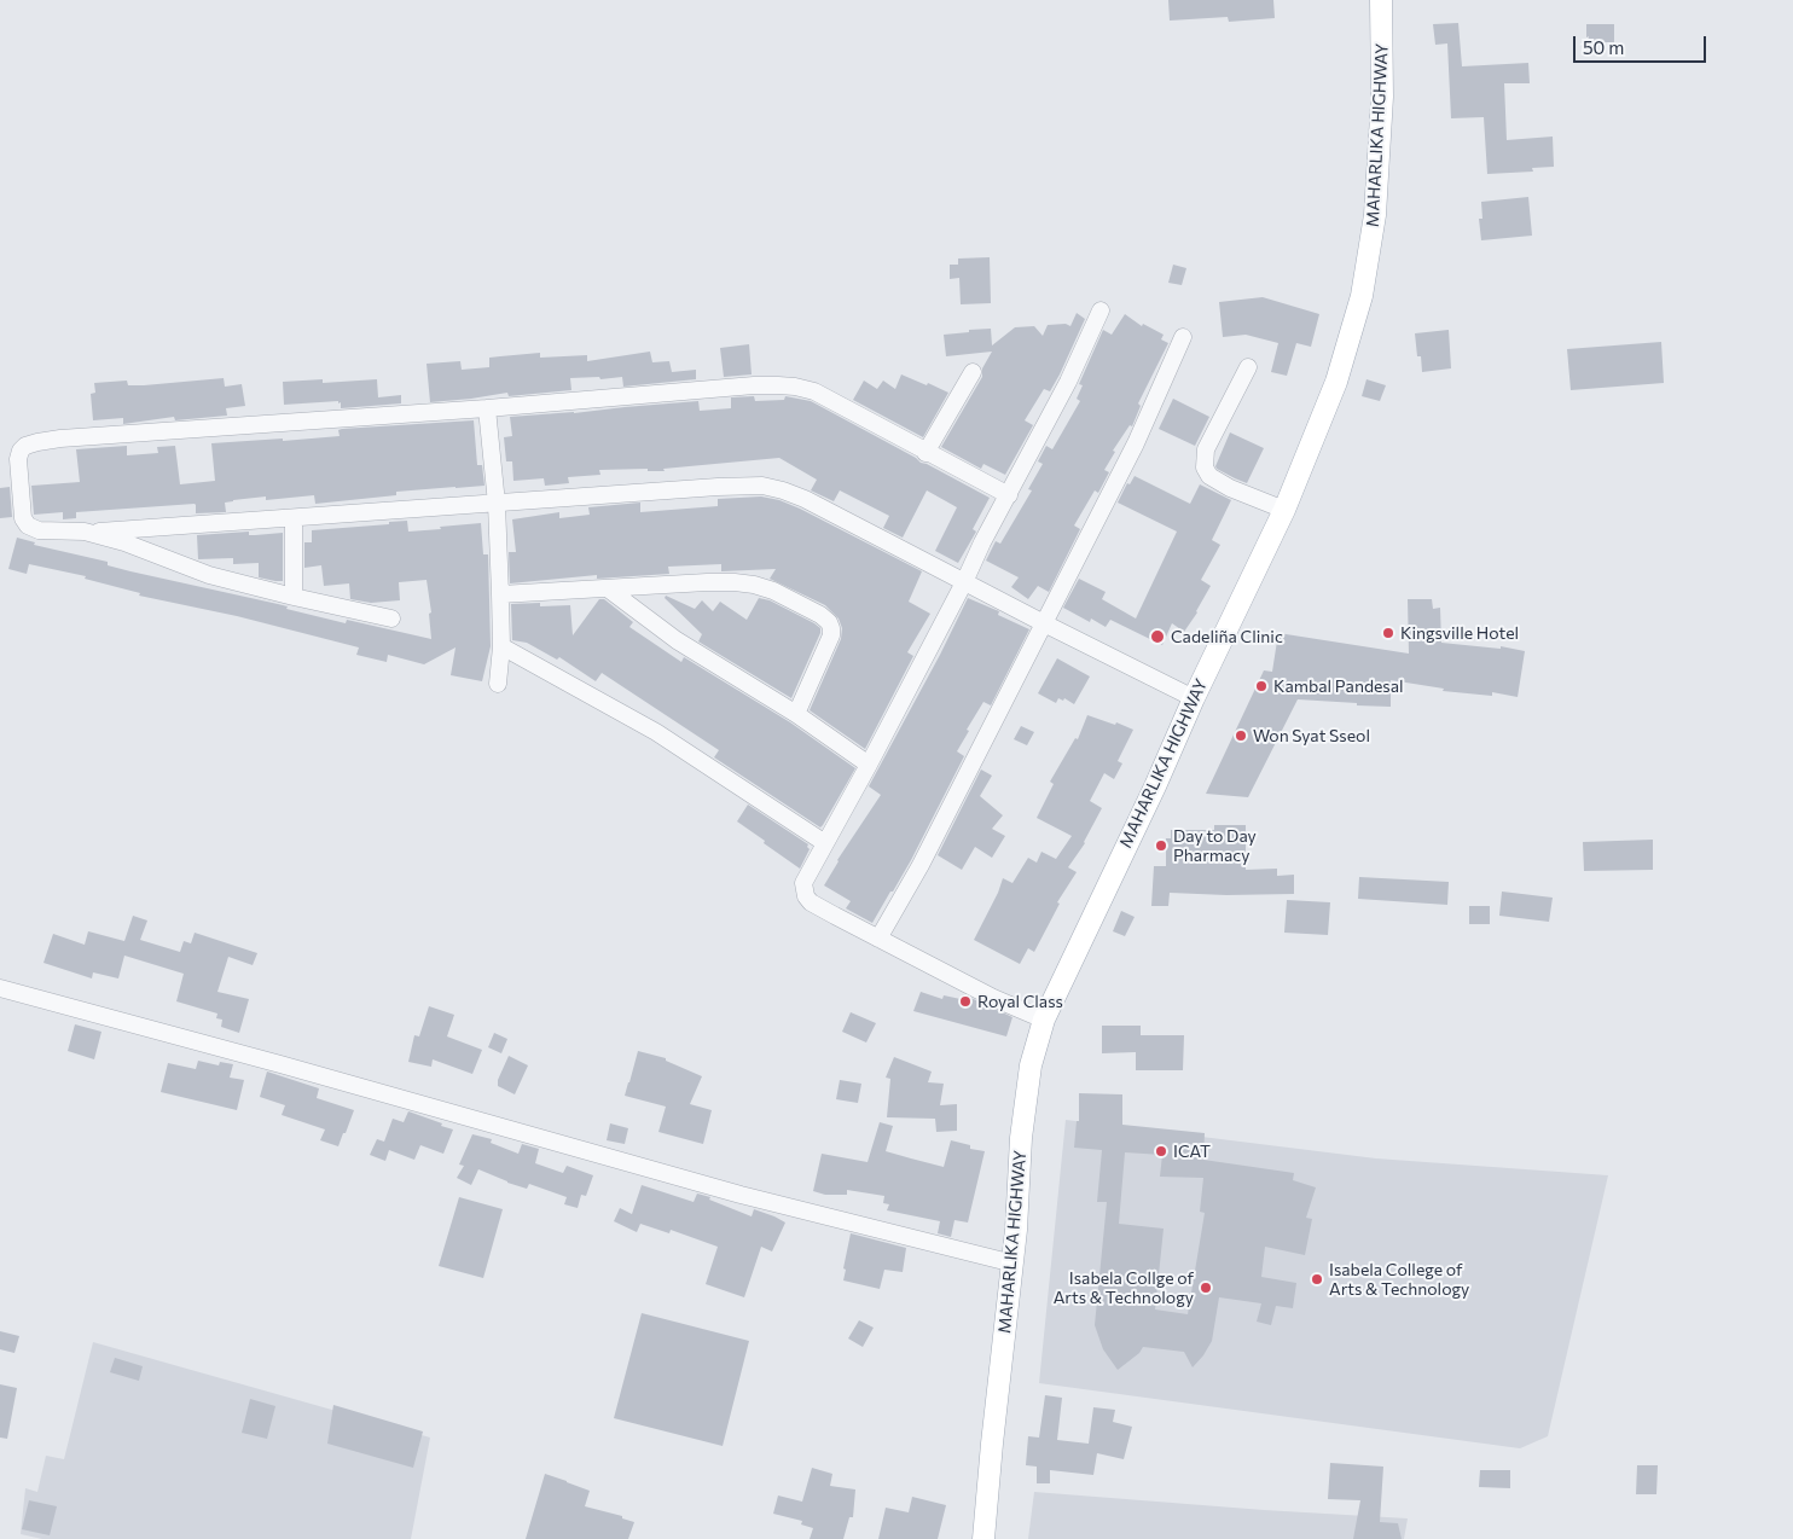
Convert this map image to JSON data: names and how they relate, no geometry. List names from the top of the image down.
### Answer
{
  "streets": {
    "main road": ["MAHARLIKA HIGHWAY"]
  },
  "places": [
    "Kingsville Hotel",
    "Cadeliña Clinic",
    "Kambal Pandesal",
    "Won Syat Sseol",
    "Day to Day Pharmacy",
    "Royal Class",
    "ICAT",
    "Isabela College of Arts & Technology",
    "Isabela Collge of Arts & Technology"
  ],
  "scale_bar": "50 m"
}
